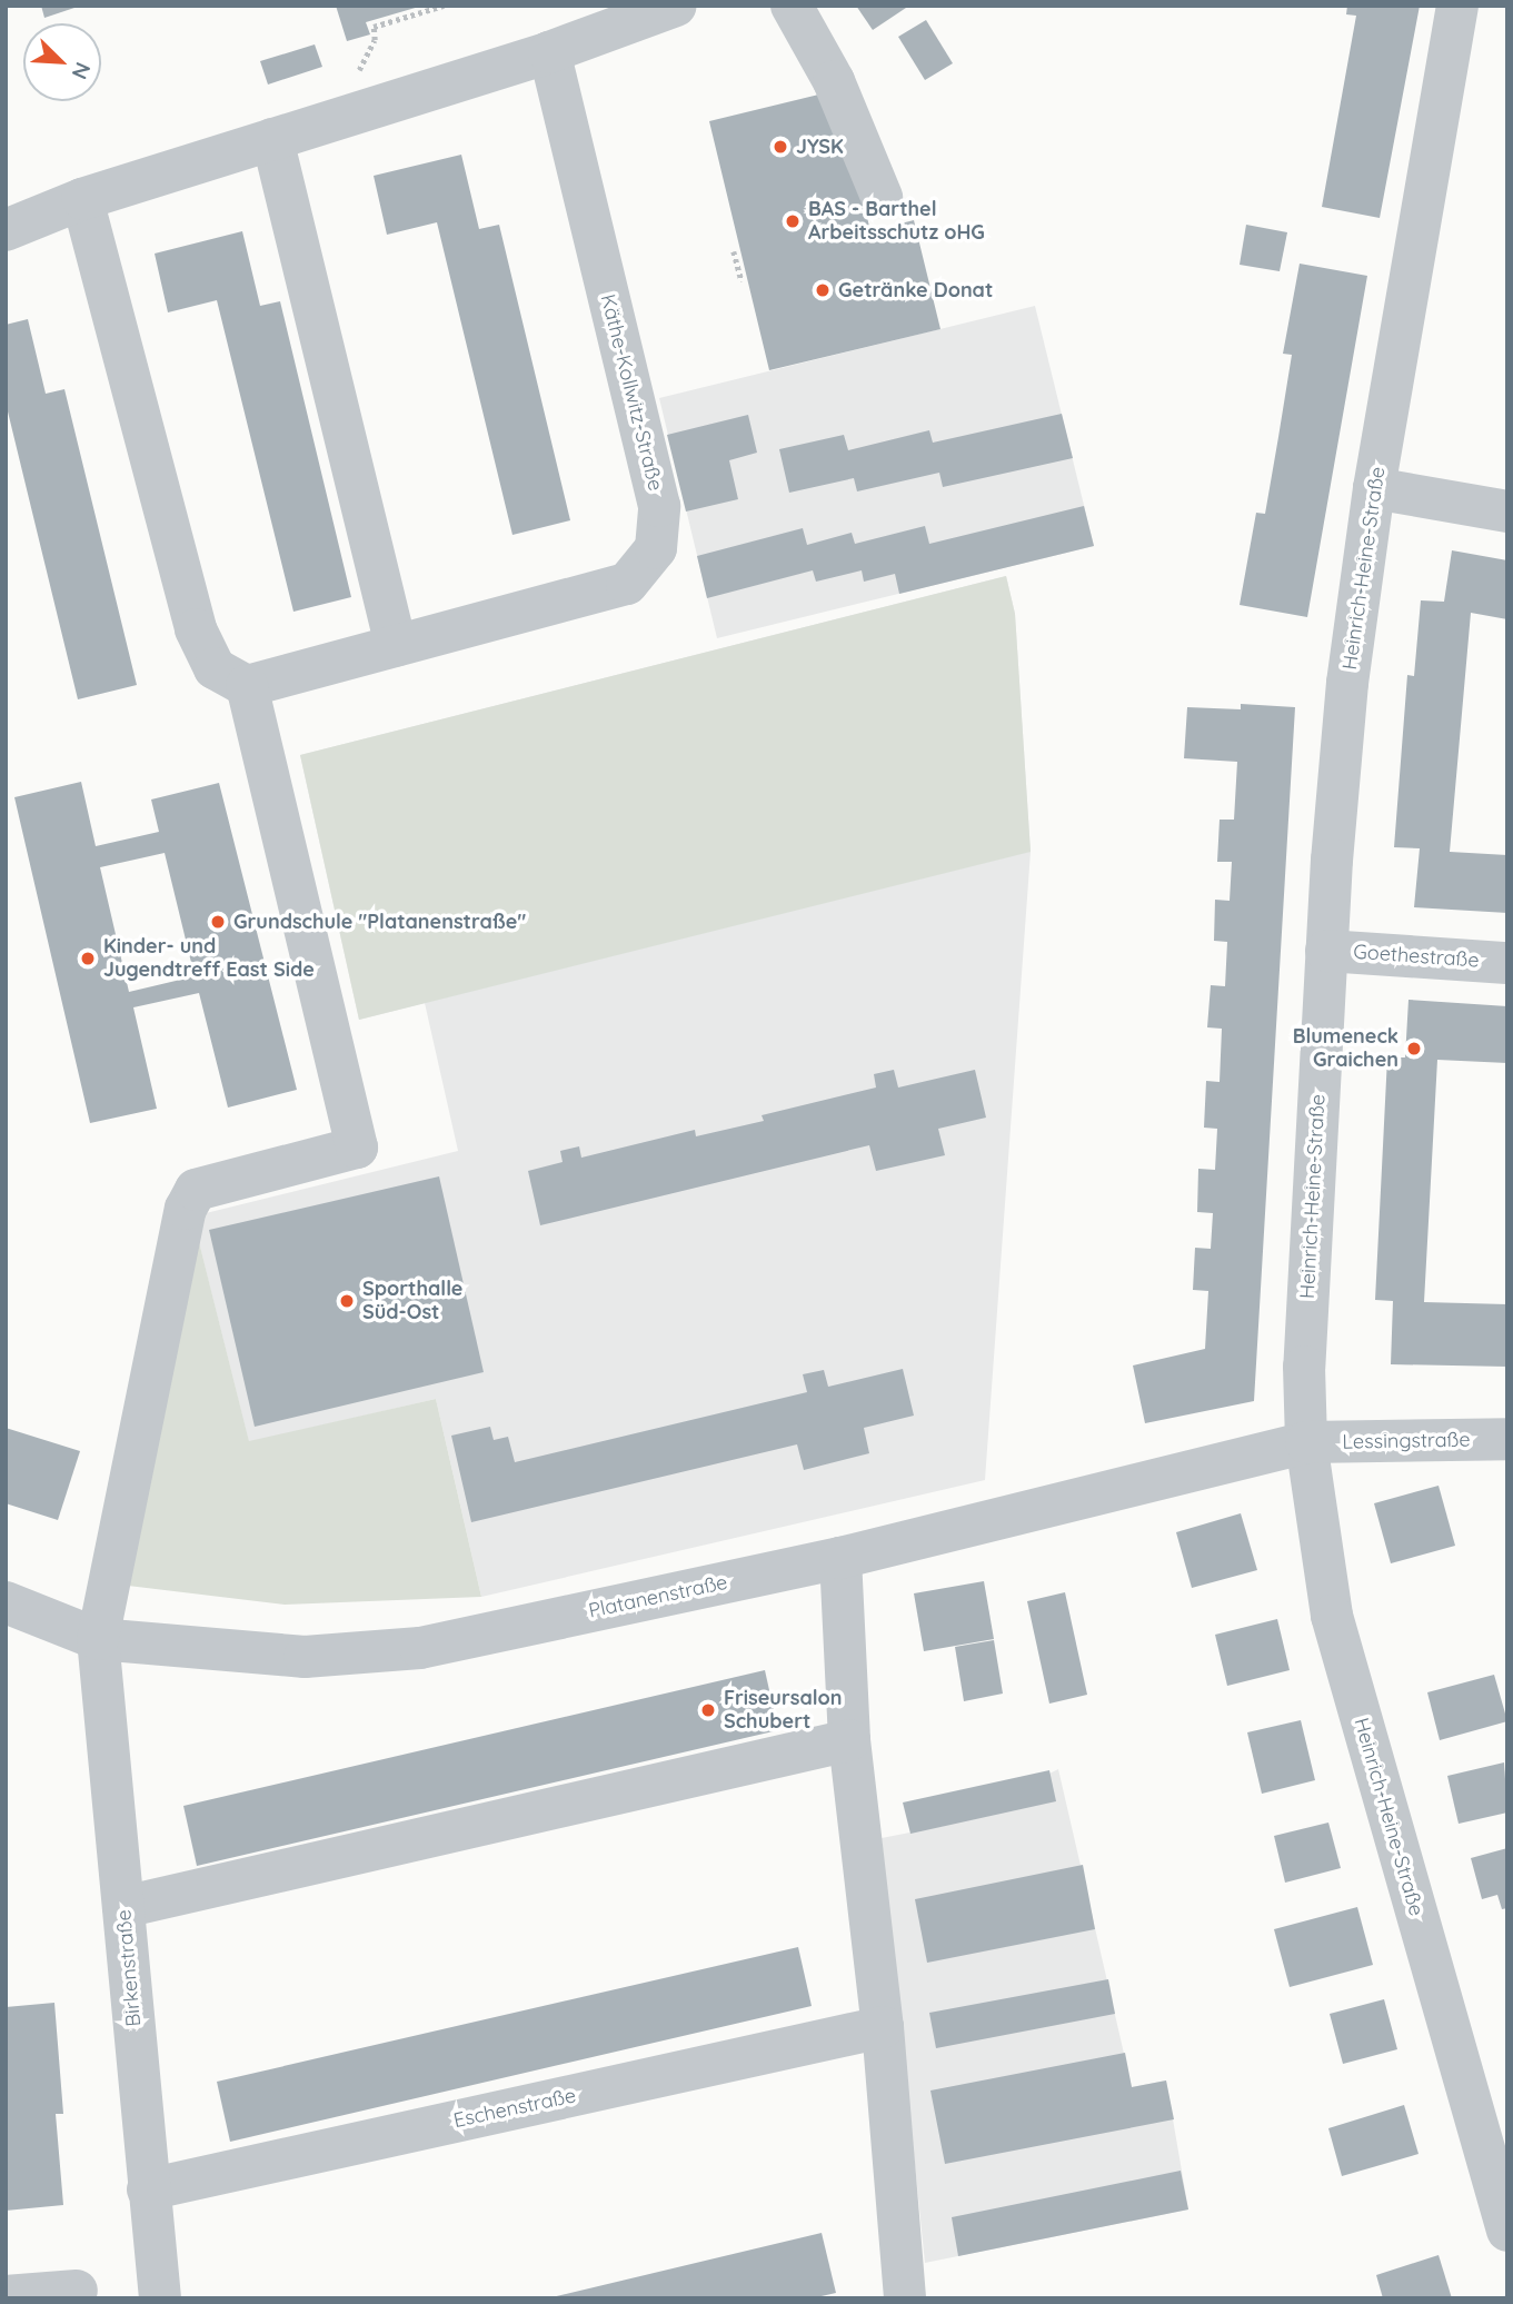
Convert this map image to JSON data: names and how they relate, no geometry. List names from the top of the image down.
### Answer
{
  "streets": {
    "street": [
      "Käthe-Kollwitz-Straße",
      "Heinrich-Heine-Straße",
      "Goethestraße",
      "Lessingstraße",
      "Platanenstraße",
      "Birkenstraße",
      "Eschenstraße"
    ]
  },
  "crossings": [
    ["Käthe-Kollwitz-Straße", "Birkenstraße"],
    ["Heinrich-Heine-Straße", "Goethestraße"],
    ["Heinrich-Heine-Straße", "Lessingstraße"],
    ["Heinrich-Heine-Straße", "Platanenstraße"],
    ["Lessingstraße", "Platanenstraße"],
    ["Platanenstraße", "Birkenstraße"],
    ["Birkenstraße", "Eschenstraße"]
  ],
  "places": [
    "JYSK",
    "BAS - Barthel Arbeitsschutz oHG",
    "Getränke Donat",
    "Grundschule \"Platanenstraße\"",
    "Kinder- und Jugendtreff East Side",
    "Blumeneck Graichen",
    "Sporthalle Süd-Ost",
    "Friseursalon Schubert"
  ],
  "north": "bottom right"
}
